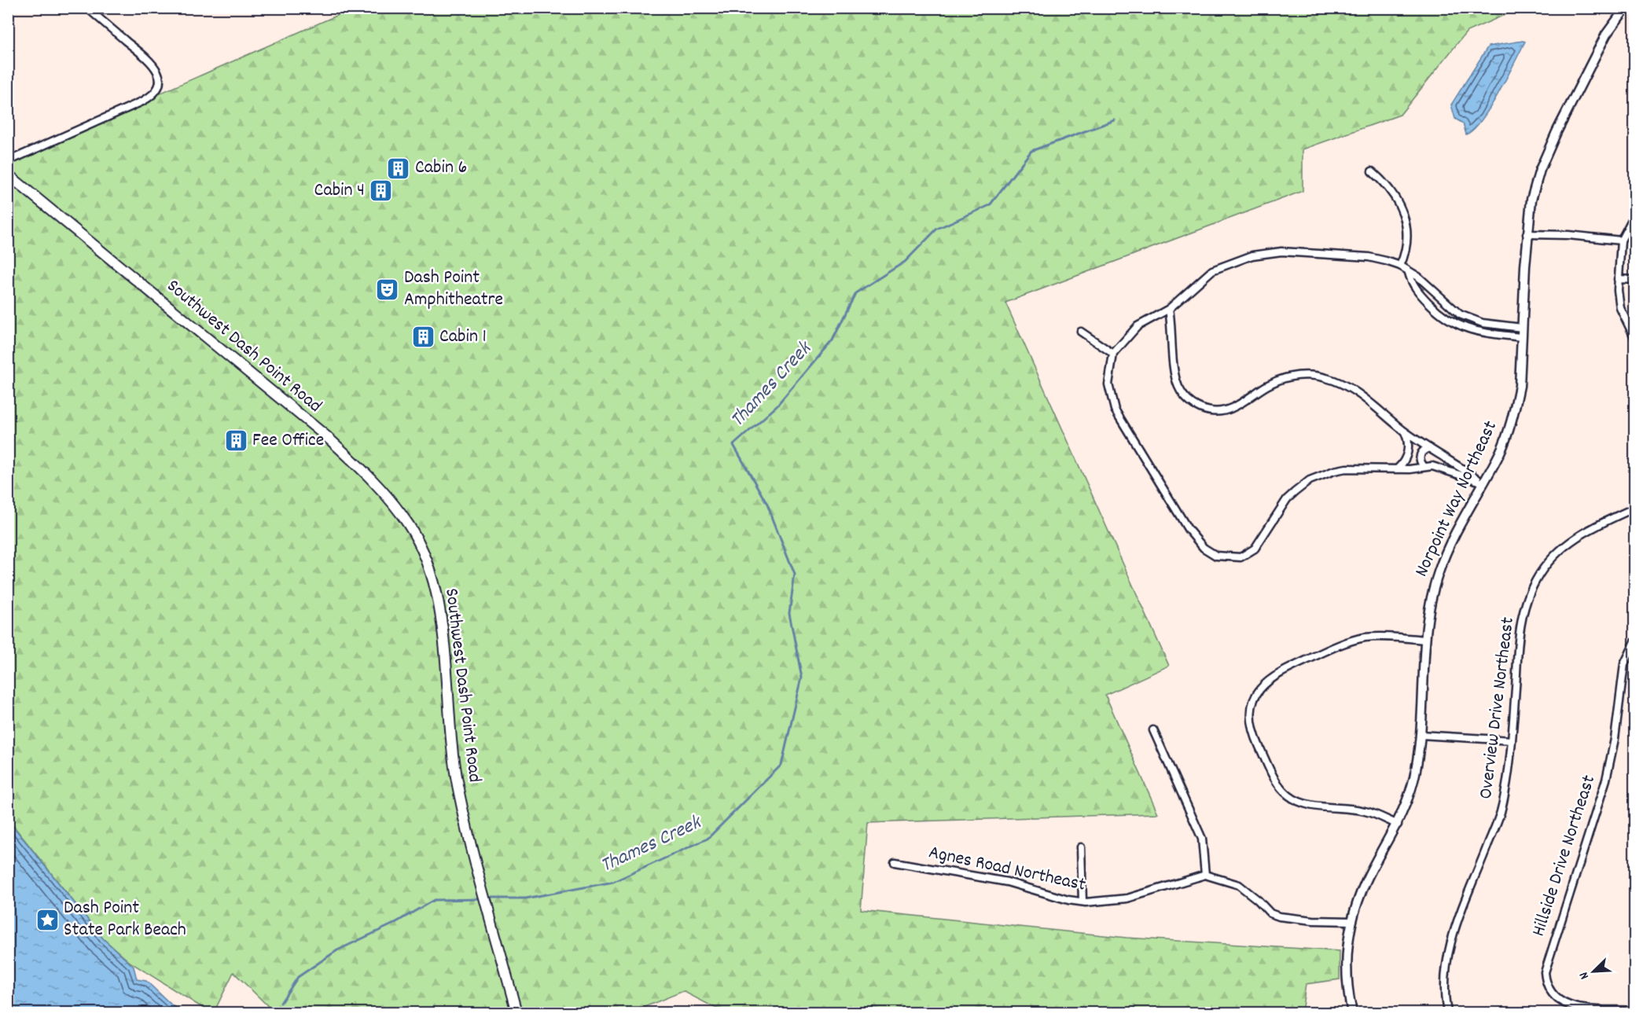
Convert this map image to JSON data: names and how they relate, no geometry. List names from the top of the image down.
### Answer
{
  "streets": {
    "main road": ["Southwest Dash Point Road"],
    "street": [
      "Norpoint Way Northeast",
      "Overview Drive Northeast",
      "Hillside Drive Northeast",
      "Agnes Road Northeast"
    ]
  },
  "water": ["Thames Creek"],
  "places": {
    "building": [
      "Cabin 6",
      "Cabin 4",
      "Cabin 1",
      "Fee Office"
    ],
    "theatre": ["Dash Point Amphitheatre"],
    "place": ["Dash Point State Park Beach"]
  },
  "north": "bottom left"
}
